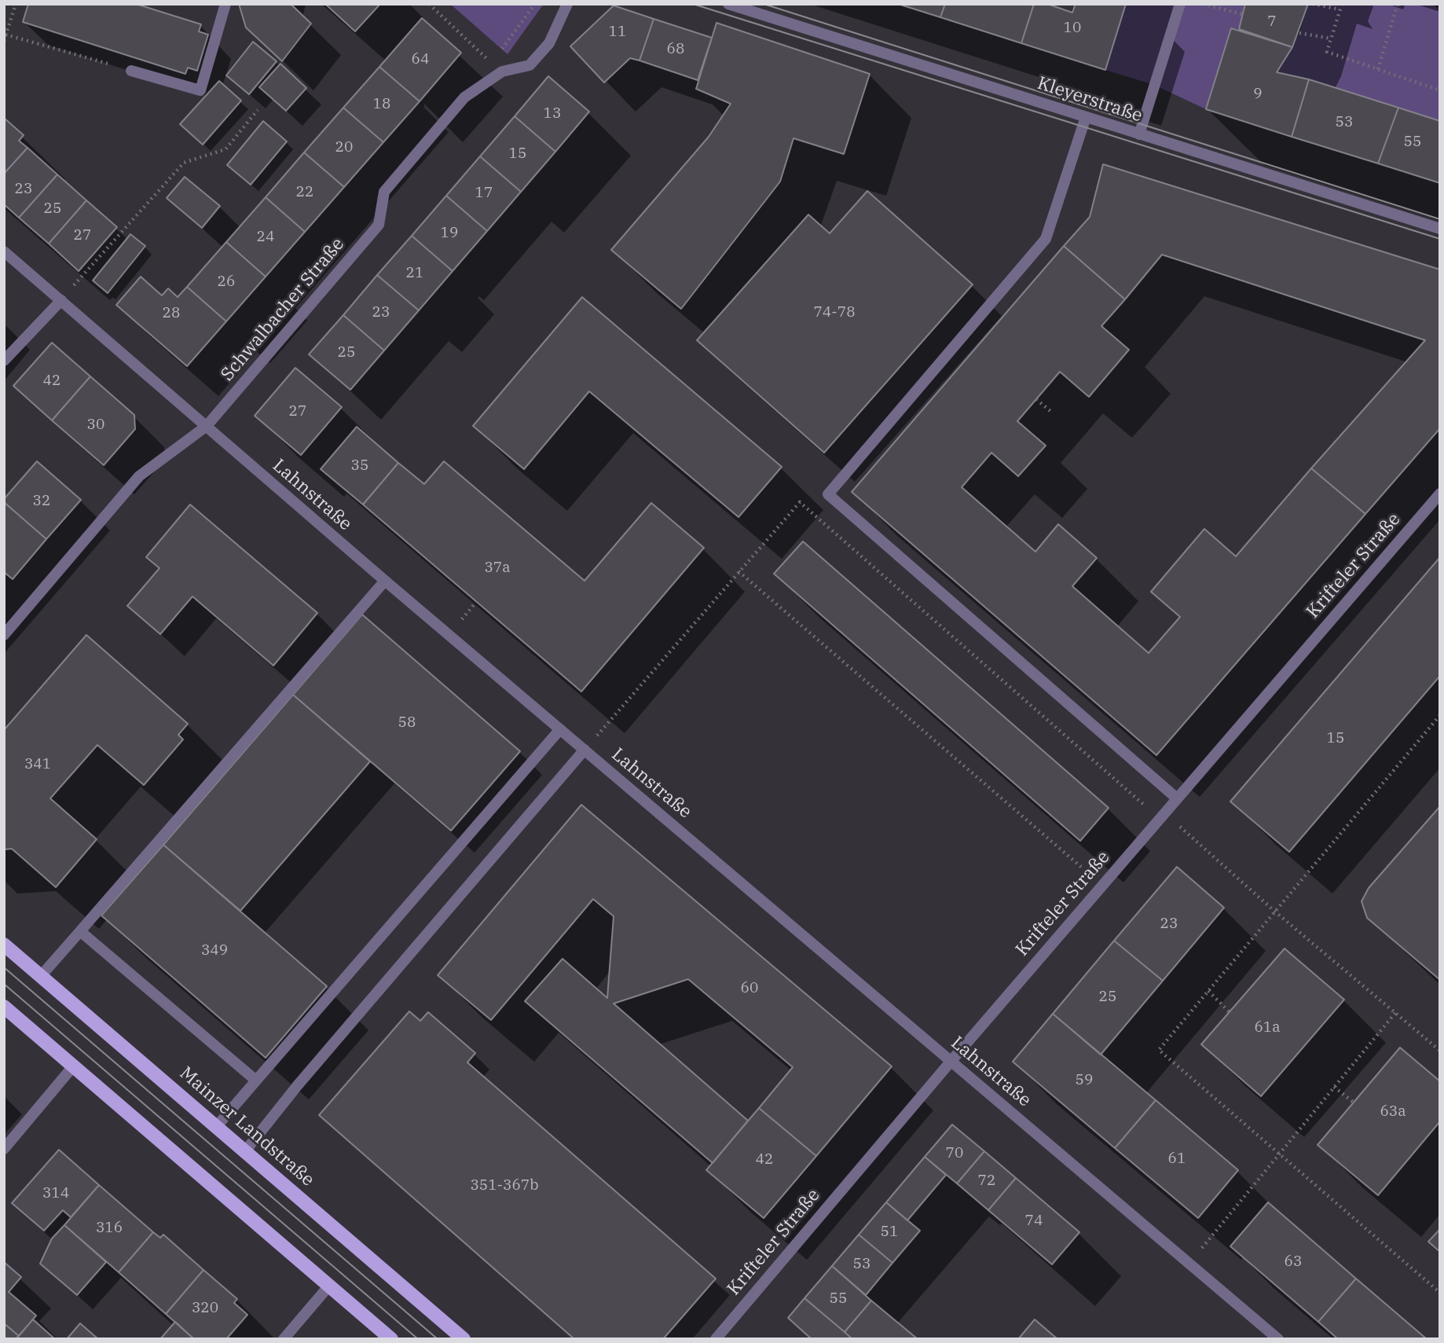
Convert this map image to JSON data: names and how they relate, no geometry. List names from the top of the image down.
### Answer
{
  "streets": {
    "main road": ["Mainzer Landstraße"],
    "street": [
      "Kleyerstraße",
      "Schwalbacher Straße",
      "Lahnstraße",
      "Krifteler Straße"
    ]
  },
  "crossings": [
    ["Schwalbacher Straße", "Lahnstraße"],
    ["Lahnstraße", "Krifteler Straße"]
  ],
  "house_numbers": [
    "7",
    "10",
    "11",
    "68",
    "64",
    "9",
    "18",
    "13",
    "53",
    "55",
    "20",
    "15",
    "23",
    "22",
    "17",
    "25",
    "19",
    "27",
    "24",
    "21",
    "26",
    "23",
    "74-78",
    "28",
    "25",
    "42",
    "27",
    "30",
    "35",
    "32",
    "37a",
    "58",
    "15",
    "341",
    "23",
    "349",
    "60",
    "25",
    "61a",
    "59",
    "63a",
    "70",
    "61",
    "42",
    "72",
    "351-367b",
    "314",
    "74",
    "316",
    "51",
    "63",
    "53",
    "55",
    "320"
  ]
}
